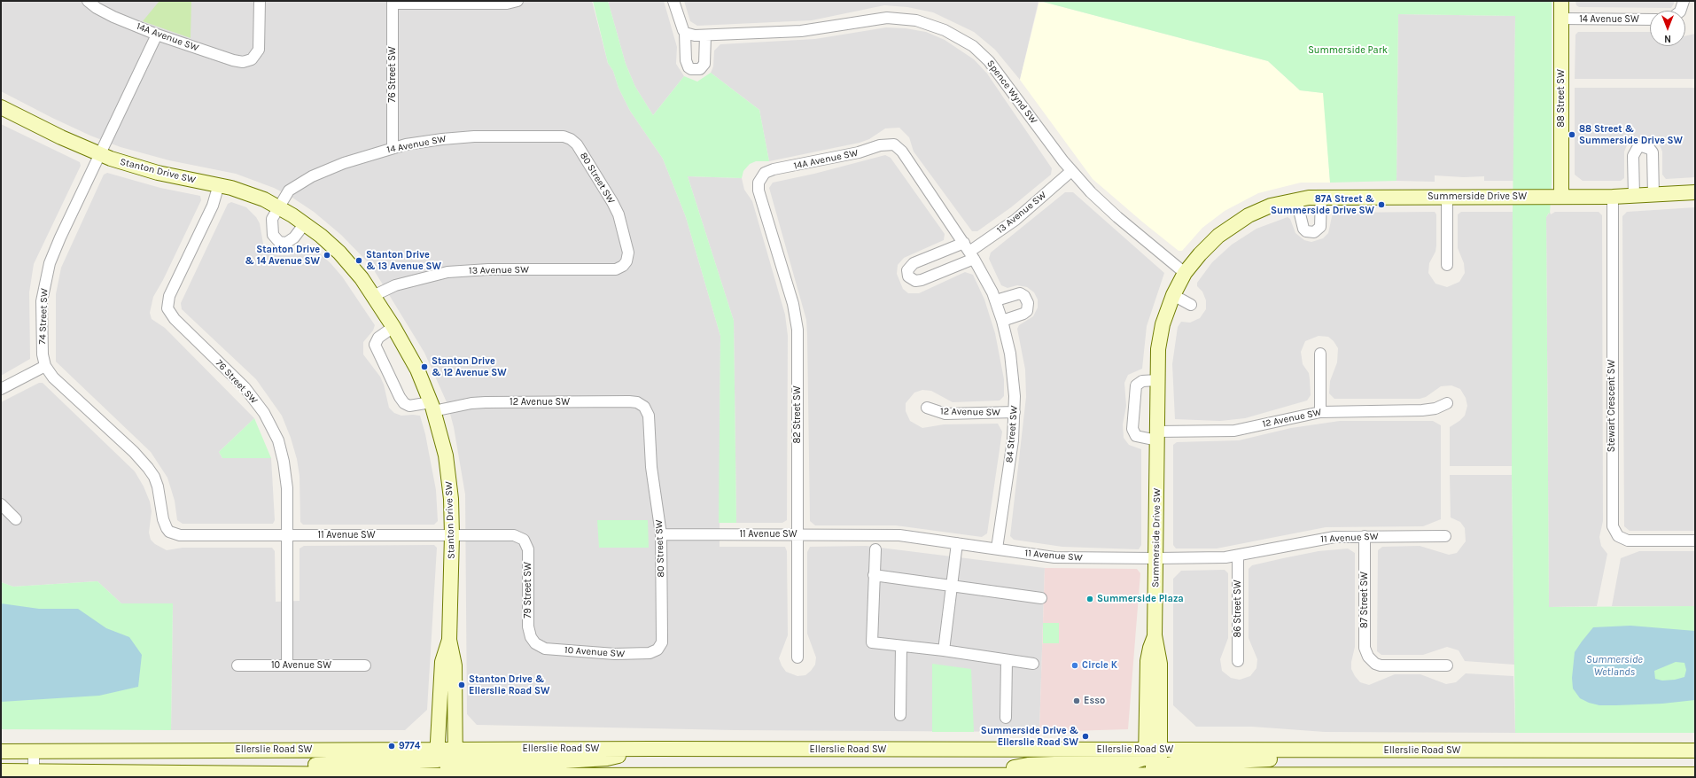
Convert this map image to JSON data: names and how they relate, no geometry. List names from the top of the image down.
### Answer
{
  "streets": {
    "main road": [
      "88 Street SW",
      "Stanton Drive SW",
      "Summerside Drive SW",
      "Ellerslie Road SW"
    ],
    "street": [
      "14 Avenue SW",
      "14A Avenue SW",
      "76 Street SW",
      "Spence Wynd SW",
      "80 Street SW",
      "13 Avenue SW",
      "74 Street SW",
      "12 Avenue SW",
      "Stewart Crescent SW",
      "82 Street SW",
      "84 Street SW",
      "11 Avenue SW",
      "79 Street SW",
      "87 Street SW",
      "86 Street SW",
      "10 Avenue SW"
    ]
  },
  "crossings": [
    ["14 Avenue SW", "76 Street SW"],
    ["14 Avenue SW", "88 Street SW"],
    ["14 Avenue SW", "Stanton Drive SW"],
    ["14 Avenue SW", "80 Street SW"],
    ["14A Avenue SW", "74 Street SW"],
    ["14A Avenue SW", "82 Street SW"],
    ["14A Avenue SW", "84 Street SW"],
    ["76 Street SW", "Stanton Drive SW"],
    ["76 Street SW", "11 Avenue SW"],
    ["76 Street SW", "10 Avenue SW"],
    ["Spence Wynd SW", "Summerside Drive SW"],
    ["Spence Wynd SW", "13 Avenue SW"],
    ["88 Street SW", "Summerside Drive SW"],
    ["Stanton Drive SW", "13 Avenue SW"],
    ["Stanton Drive SW", "74 Street SW"],
    ["Stanton Drive SW", "12 Avenue SW"],
    ["Stanton Drive SW", "11 Avenue SW"],
    ["Stanton Drive SW", "Ellerslie Road SW"],
    ["80 Street SW", "13 Avenue SW"],
    ["80 Street SW", "12 Avenue SW"],
    ["80 Street SW", "11 Avenue SW"],
    ["80 Street SW", "10 Avenue SW"],
    ["Summerside Drive SW", "12 Avenue SW"],
    ["Summerside Drive SW", "Stewart Crescent SW"],
    ["Summerside Drive SW", "11 Avenue SW"],
    ["Summerside Drive SW", "Ellerslie Road SW"],
    ["13 Avenue SW", "84 Street SW"],
    ["74 Street SW", "11 Avenue SW"],
    ["12 Avenue SW", "84 Street SW"],
    ["82 Street SW", "11 Avenue SW"],
    ["84 Street SW", "11 Avenue SW"],
    ["11 Avenue SW", "79 Street SW"],
    ["11 Avenue SW", "87 Street SW"],
    ["11 Avenue SW", "86 Street SW"],
    ["79 Street SW", "10 Avenue SW"]
  ],
  "water": ["Summerside Wetlands"],
  "parks": ["Summerside Park"],
  "places": [
    "88 Street & Summerside Drive SW",
    "87A Street & Summerside Drive SW",
    "Stanton Drive & 14 Avenue SW",
    "Stanton Drive & 13 Avenue SW",
    "Stanton Drive & 12 Avenue SW",
    "Summerside Plaza",
    "Circle K",
    "Stanton Drive & Ellerslie Road SW",
    "Esso",
    "Summerside Drive & Ellerslie Road SW",
    "9774"
  ],
  "north": "bottom"
}
